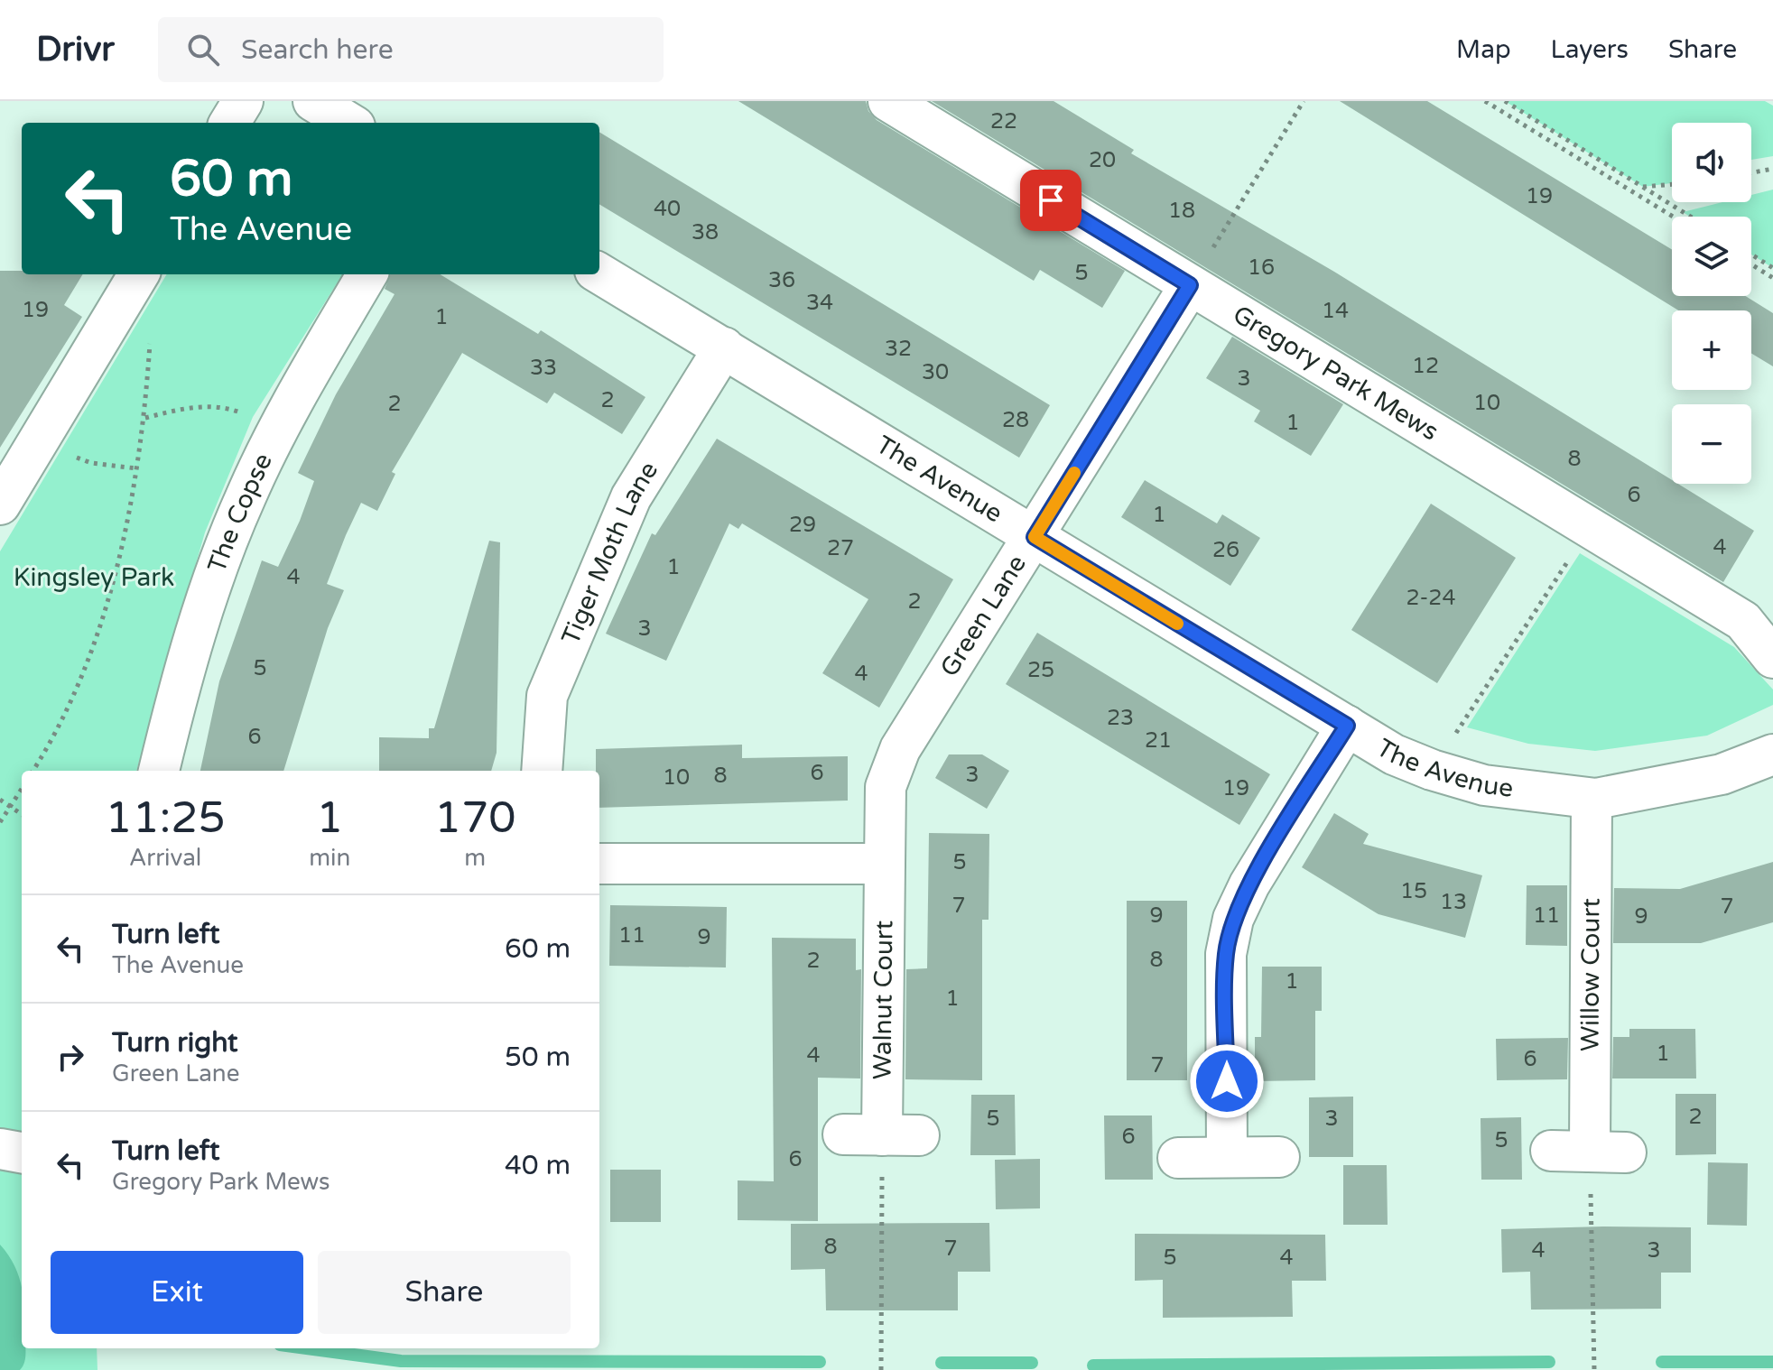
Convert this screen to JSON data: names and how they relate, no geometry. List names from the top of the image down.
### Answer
{
  "streets": {
    "street": [
      "Gregory Park Mews",
      "The Avenue",
      "The Copse",
      "Tiger Moth Lane",
      "Green Lane",
      "Willow Court",
      "Walnut Court"
    ]
  },
  "crossings": [
    ["Gregory Park Mews", "Green Lane"],
    ["The Avenue", "Tiger Moth Lane"],
    ["The Avenue", "Green Lane"],
    ["The Avenue", "Willow Court"],
    ["Green Lane", "Walnut Court"]
  ],
  "parks": ["Kingsley Park"],
  "house_numbers": [
    "22",
    "20",
    "19",
    "40",
    "18",
    "38",
    "16",
    "5",
    "36",
    "34",
    "19",
    "14",
    "1",
    "32",
    "12",
    "33",
    "30",
    "3",
    "2",
    "10",
    "2",
    "28",
    "1",
    "8",
    "6",
    "1",
    "29",
    "4",
    "27",
    "26",
    "1",
    "4",
    "2-24",
    "2",
    "3",
    "5",
    "25",
    "4",
    "23",
    "6",
    "21",
    "6",
    "3",
    "8",
    "10",
    "19",
    "5",
    "15",
    "13",
    "7",
    "7",
    "9",
    "11",
    "9",
    "11",
    "9",
    "8",
    "2",
    "1",
    "1",
    "1",
    "4",
    "6",
    "7",
    "2",
    "5",
    "3",
    "6",
    "5",
    "6",
    "8",
    "7",
    "4",
    "3",
    "5",
    "4"
  ],
  "page": {
    "header": "Drivr",
    "search": "Search here",
    "nav": ["Map", "Layers", "Share"],
    "map_buttons": ["+", "−"],
    "turn": ["60 m", "The Avenue"],
    "eta": [
      "11:25",
      "Arrival",
      "1",
      "min",
      "170",
      "m"
    ],
    "list": [
      {
        "name": "Turn left",
        "note": "The Avenue",
        "value": "60 m"
      },
      {
        "name": "Turn right",
        "note": "Green Lane",
        "value": "50 m"
      },
      {
        "name": "Turn left",
        "note": "Gregory Park Mews",
        "value": "40 m"
      }
    ],
    "buttons": ["Exit", "Share"]
  }
}
